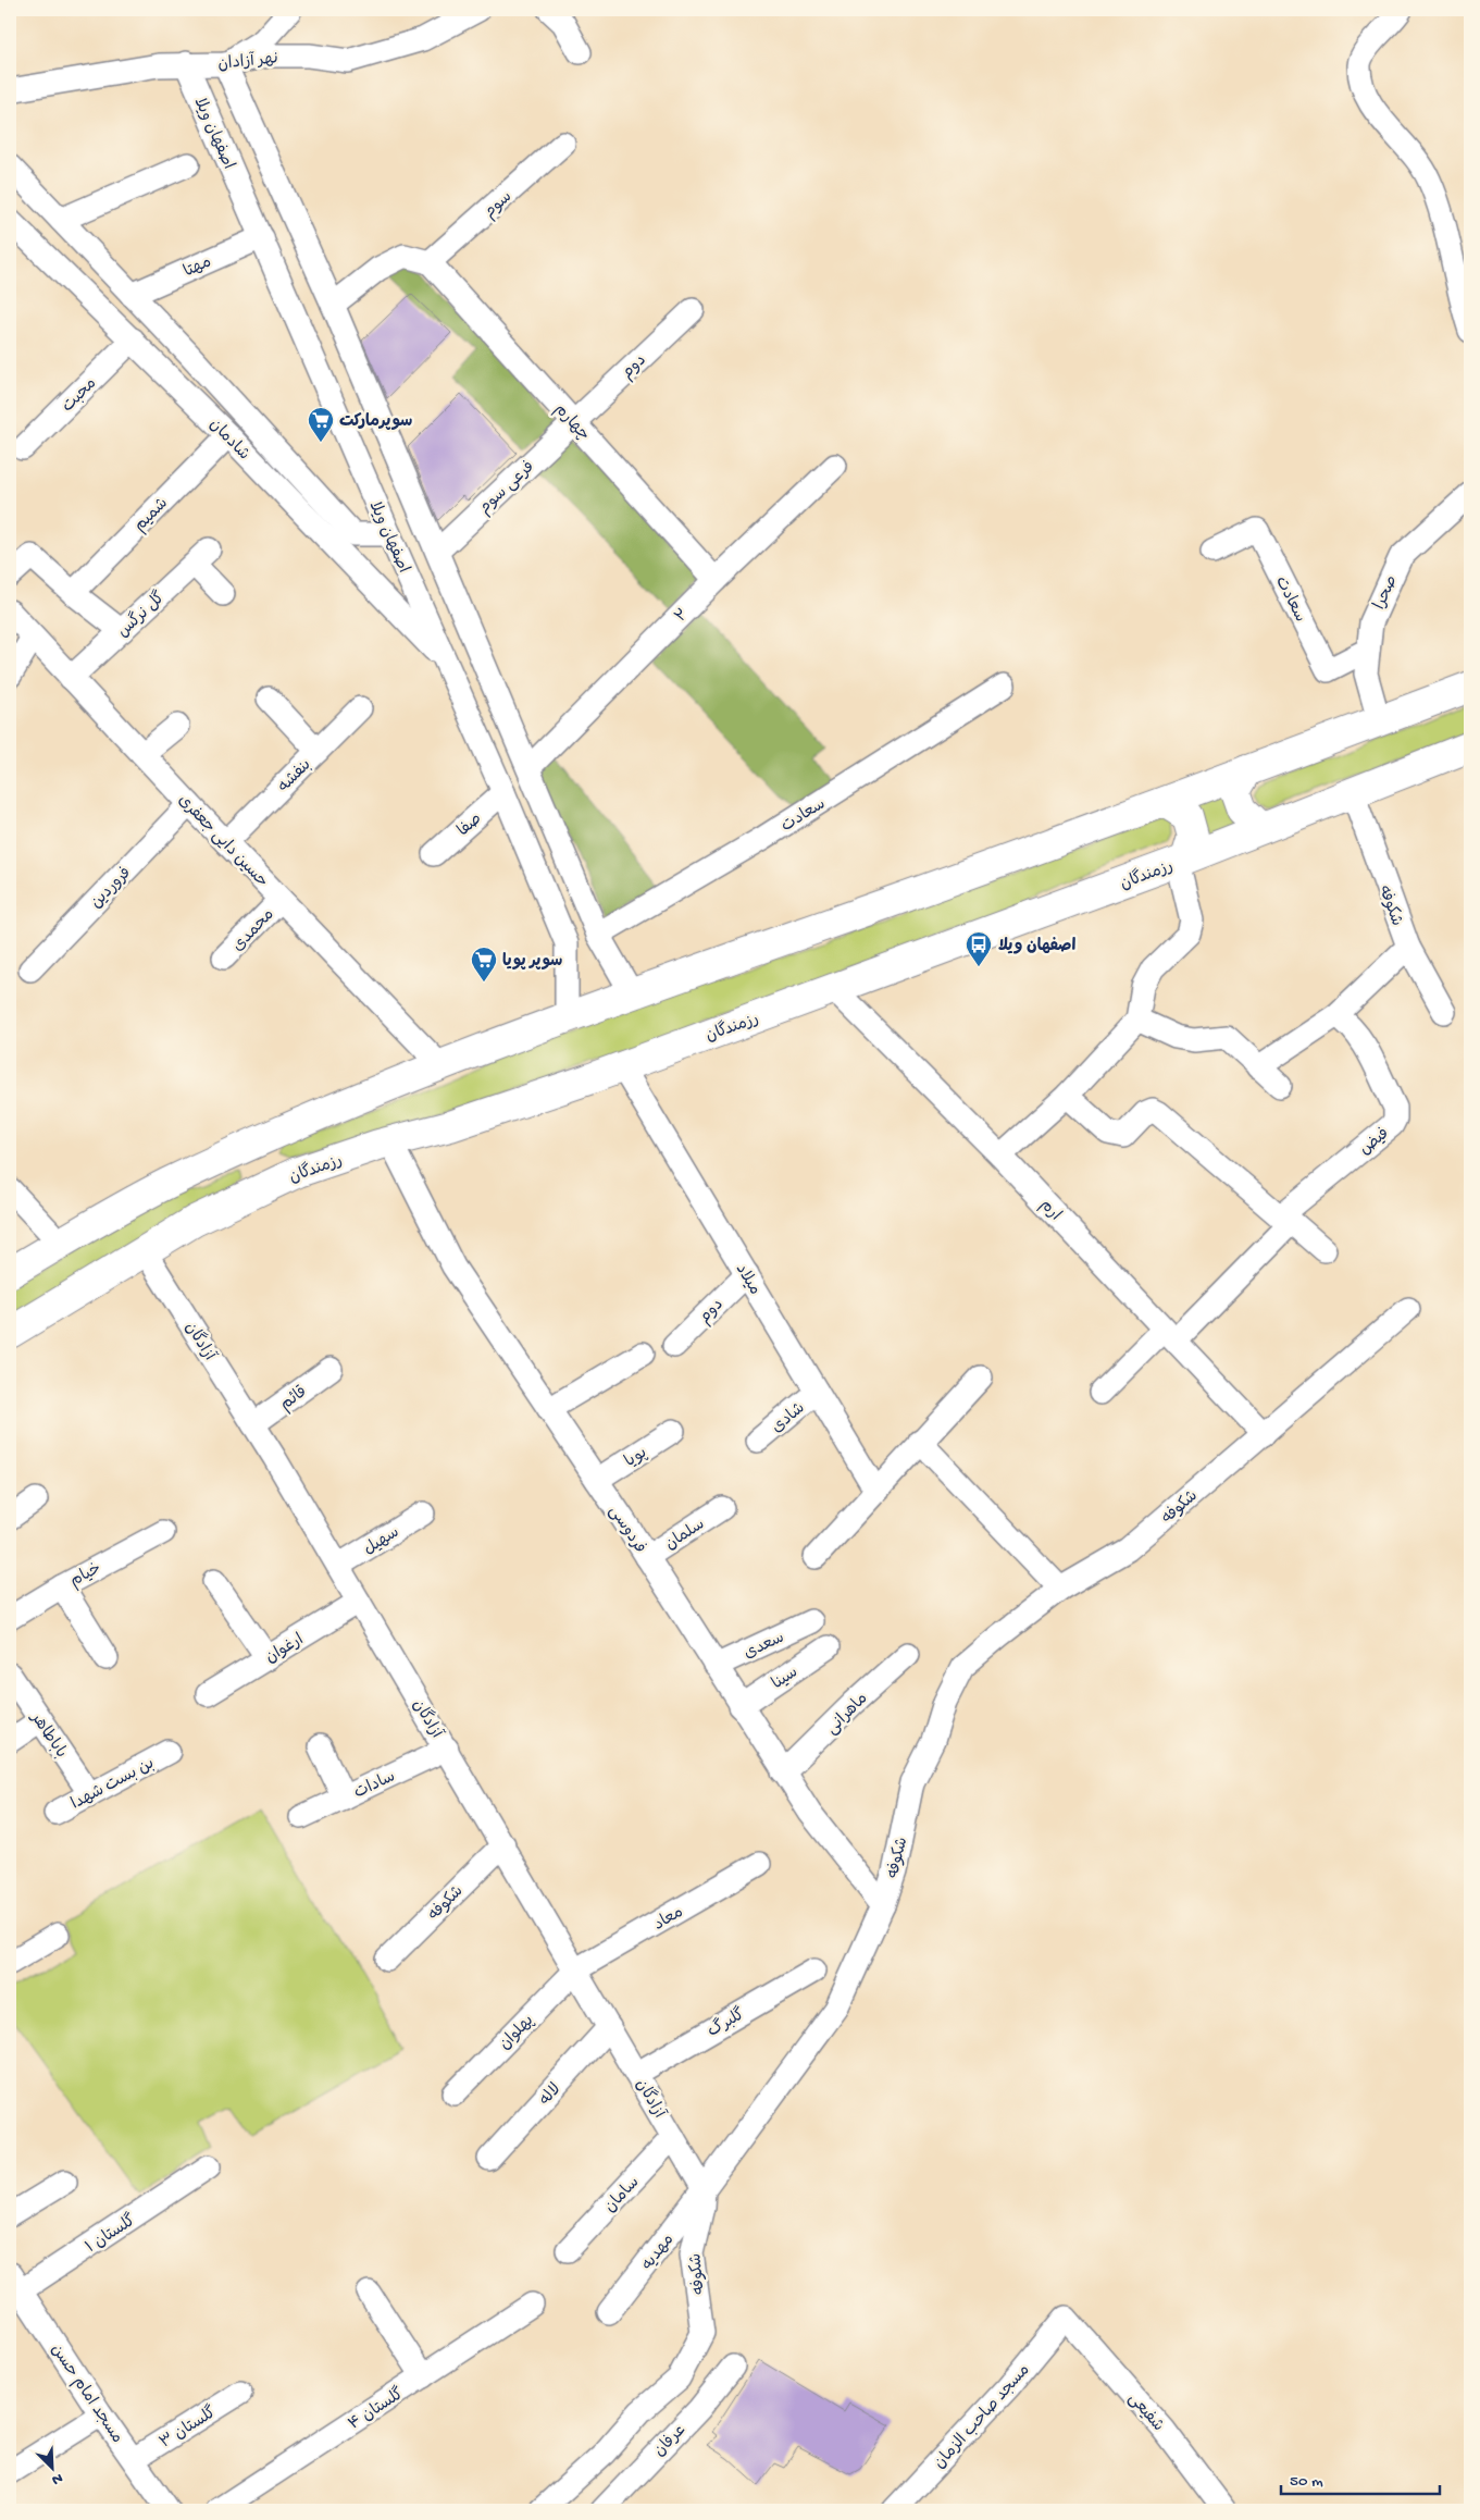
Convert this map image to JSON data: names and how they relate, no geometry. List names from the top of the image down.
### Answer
{
  "streets": {
    "main road": ["رزمندگان"],
    "street": [
      "نهر آزادان",
      "اصفهان ویلا",
      "سوم",
      "مهتا",
      "دوم",
      "محبت",
      "چهارم",
      "شادمان",
      "فرعی سوم",
      "شمیم",
      "صحرا",
      "سعادت",
      "گل نرگس",
      "۲",
      "بنفشه",
      "صفا",
      "حسین دایی جعفری",
      "فروردین",
      "شکوفه",
      "محمدی",
      "فیض",
      "ارم",
      "میلاد",
      "آزادگان",
      "قائم",
      "شادی",
      "پویا",
      "فردوسی",
      "سلمان",
      "سهیل",
      "خیام",
      "سعدی",
      "ارغوان",
      "سینا",
      "ماهرانی",
      "باباطاهر",
      "بن بست شهدا",
      "سادات",
      "معاد",
      "گلبرگ",
      "پهلوان",
      "لاله",
      "سامان",
      "گلستان ۱",
      "مهدیه",
      "مسجد امام حسن",
      "گلستان ۴",
      "شفیعی",
      "مسجد صاحب الزمان",
      "گلستان ۳",
      "عرفان"
    ]
  },
  "crossings": [
    ["نهر آزادان", "اصفهان ویلا"],
    ["اصفهان ویلا", "مهتا"],
    ["اصفهان ویلا", "شادمان"],
    ["اصفهان ویلا", "صفا"],
    ["سوم", "چهارم"],
    ["مهتا", "شادمان"],
    ["دوم", "چهارم"],
    ["دوم", "فرعی سوم"],
    ["دوم", "میلاد"],
    ["محبت", "شادمان"],
    ["چهارم", "فرعی سوم"],
    ["چهارم", "۲"],
    ["شادمان", "شمیم"],
    ["صحرا", "سعادت"],
    ["گل نرگس", "حسین دایی جعفری"],
    ["بنفشه", "حسین دایی جعفری"],
    ["حسین دایی جعفری", "فروردین"],
    ["حسین دایی جعفری", "محمدی"],
    ["رزمندگان", "شکوفه"],
    ["رزمندگان", "ارم"],
    ["رزمندگان", "میلاد"],
    ["رزمندگان", "آزادگان"],
    ["رزمندگان", "فردوسی"],
    ["شکوفه", "ارم"],
    ["شکوفه", "آزادگان"],
    ["شکوفه", "فردوسی"],
    ["شکوفه", "مهدیه"],
    ["فیض", "ارم"],
    ["میلاد", "شادی"],
    ["آزادگان", "قائم"],
    ["آزادگان", "سهیل"],
    ["آزادگان", "ارغوان"],
    ["آزادگان", "سادات"],
    ["آزادگان", "معاد"],
    ["آزادگان", "گلبرگ"],
    ["آزادگان", "پهلوان"],
    ["آزادگان", "لاله"],
    ["آزادگان", "سامان"],
    ["آزادگان", "مهدیه"],
    ["پویا", "فردوسی"],
    ["فردوسی", "سلمان"],
    ["فردوسی", "سعدی"],
    ["فردوسی", "سینا"],
    ["فردوسی", "ماهرانی"],
    ["باباطاهر", "بن بست شهدا"],
    ["معاد", "پهلوان"],
    ["گلستان ۱", "مسجد امام حسن"],
    ["مسجد امام حسن", "گلستان ۳"],
    ["شفیعی", "مسجد صاحب الزمان"]
  ],
  "places": {
    "supermarket": ["سوپرمارکت", "سوپر پویا"],
    "bus stop": ["اصفهان ویلا"]
  },
  "scale_bar": "50 m",
  "north": "bottom right"
}
